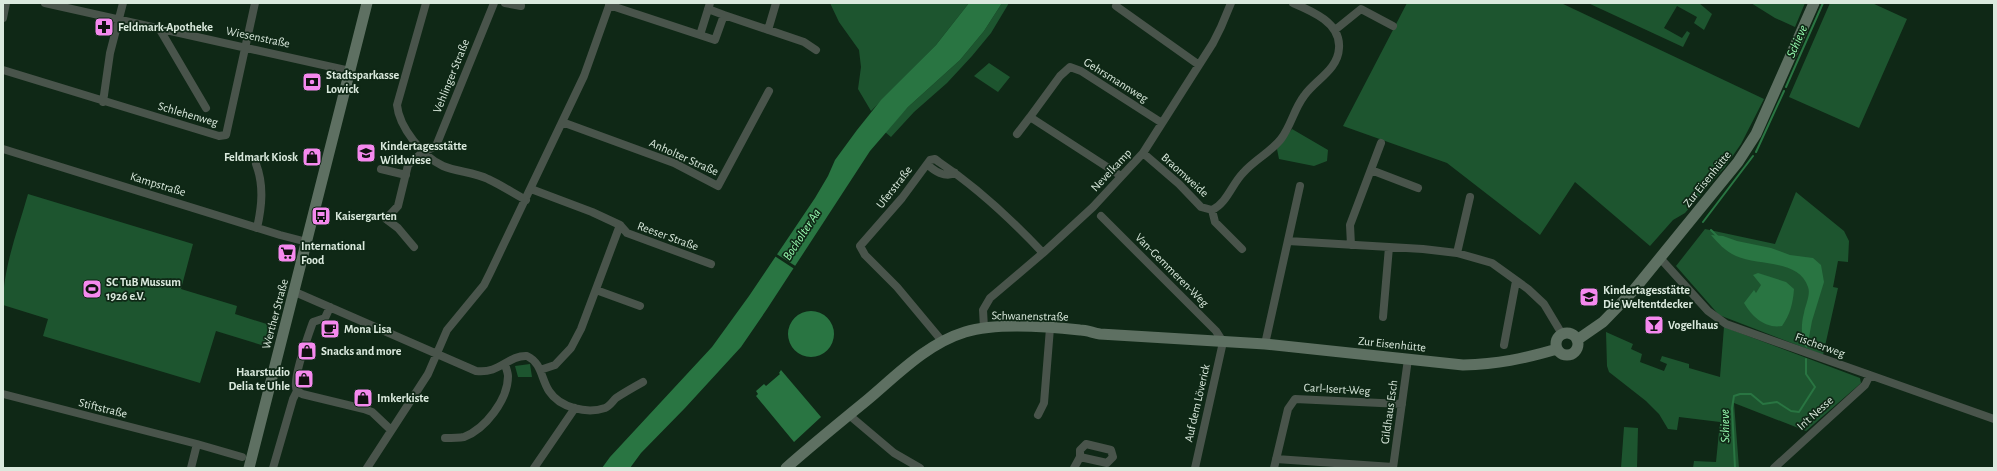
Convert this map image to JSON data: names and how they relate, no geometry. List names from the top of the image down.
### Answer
{
  "streets": {
    "street": [
      "Wiesenstraße",
      "Vehlinger Straße",
      "Gehrsmannweg",
      "Schlehenweg",
      "Anholter Straße",
      "Nevelkamp",
      "Braomweide",
      "Zur Eisenhütte",
      "Kampstraße",
      "Uferstraße",
      "Reeser Straße",
      "Van-Gemmeren-Weg",
      "Werther Straße",
      "Schwanenstraße",
      "Fischerweg",
      "Carl-Isert-Weg",
      "Auf dem Löverick",
      "Stiftstraße",
      "Gildhaus Esch",
      "In't Nesse"
    ]
  },
  "crossings": [
    ["Wiesenstraße", "Schlehenweg"],
    ["Wiesenstraße", "Werther Straße"],
    ["Gehrsmannweg", "Nevelkamp"],
    ["Nevelkamp", "Braomweide"],
    ["Nevelkamp", "Uferstraße"],
    ["Nevelkamp", "Schwanenstraße"],
    ["Zur Eisenhütte", "Van-Gemmeren-Weg"],
    ["Zur Eisenhütte", "Schwanenstraße"],
    ["Zur Eisenhütte", "Fischerweg"],
    ["Zur Eisenhütte", "Auf dem Löverick"],
    ["Zur Eisenhütte", "Gildhaus Esch"],
    ["Kampstraße", "Werther Straße"],
    ["Uferstraße", "Schwanenstraße"],
    ["Van-Gemmeren-Weg", "Schwanenstraße"],
    ["Van-Gemmeren-Weg", "Auf dem Löverick"],
    ["Schwanenstraße", "Auf dem Löverick"],
    ["Fischerweg", "In't Nesse"],
    ["Carl-Isert-Weg", "Gildhaus Esch"]
  ],
  "water": ["Schieve", "Bocholter Aa"],
  "places": {
    "pharmacy": ["Feldmark-Apotheke"],
    "bank": ["Stadtsparkasse Lowick"],
    "school or university": ["Kindertagesstätte Wildwiese", "Kindertagesstätte Die Weltentdecker"],
    "shop": [
      "Feldmark Kiosk",
      "Snacks and more",
      "Haarstudio Delia te Uhle",
      "Imkerkiste"
    ],
    "bus stop": ["Kaisergarten"],
    "supermarket": ["International Food"],
    "sports": ["SC TuB Mussum 1926 e.V."],
    "bar": ["Vogelhaus"],
    "cafe": ["Mona Lisa"]
  }
}
